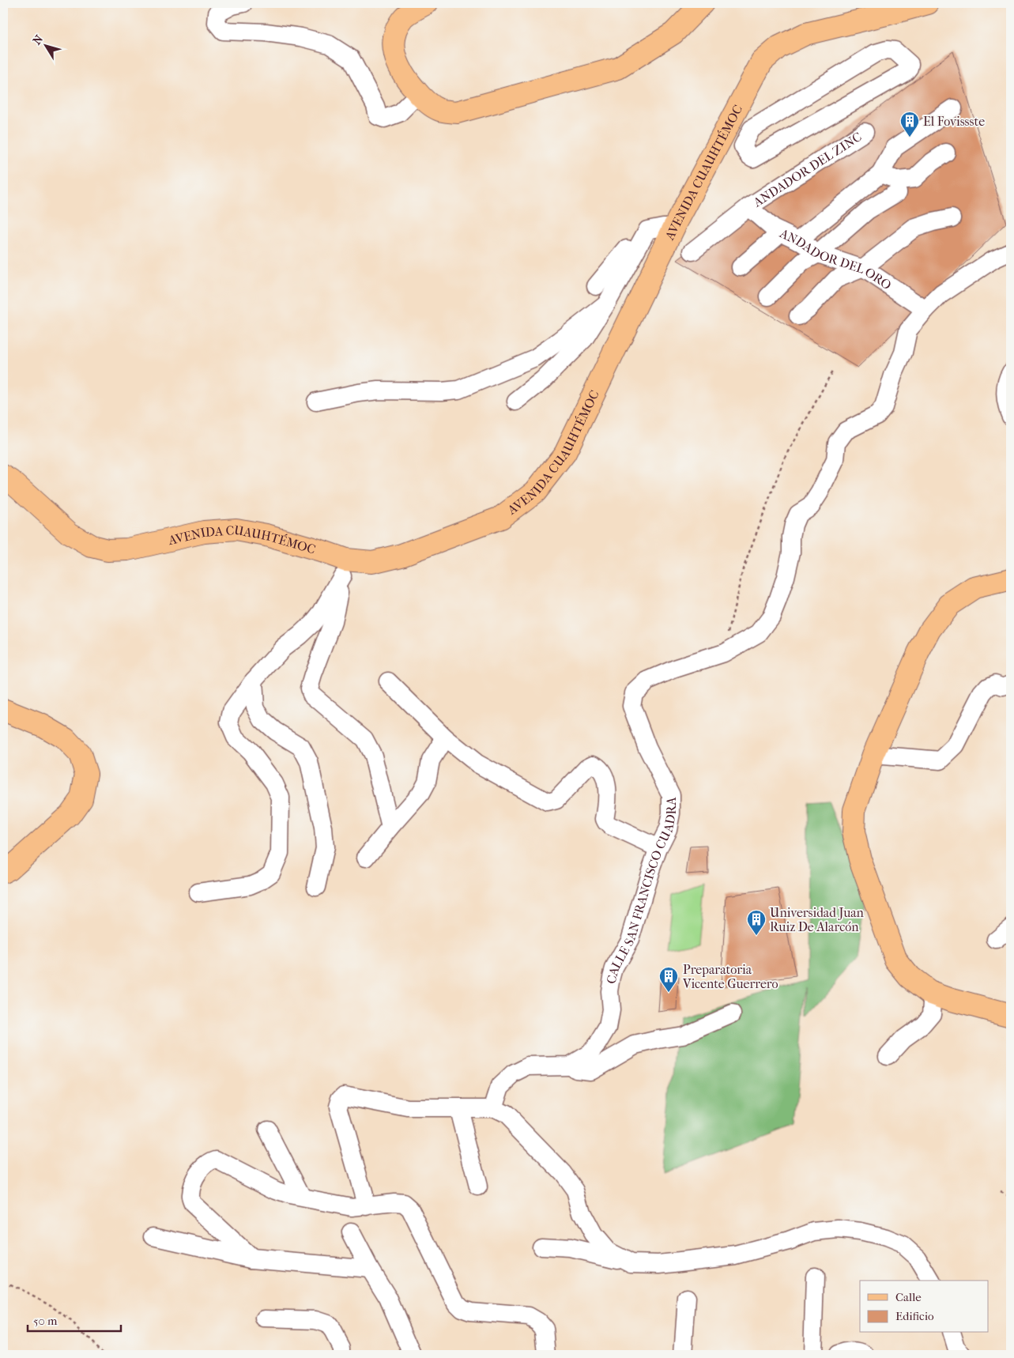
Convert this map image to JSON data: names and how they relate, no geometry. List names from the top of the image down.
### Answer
{
  "streets": {
    "main road": ["AVENIDA CUAUHTÉMOC"],
    "street": ["ANDADOR DEL ZINC", "ANDADOR DEL ORO", "CALLE SAN FRANCISCO CUADRA"]
  },
  "crossings": [
    ["ANDADOR DEL ZINC", "ANDADOR DEL ORO"],
    ["ANDADOR DEL ORO", "CALLE SAN FRANCISCO CUADRA"]
  ],
  "places": {
    "building": ["El Fovissste", "Universidad Juan Ruiz De Alarcón", "Preparatoria Vicente Guerrero"]
  },
  "legend": ["Calle", "Edificio"],
  "scale_bar": "50 m",
  "north": "top left"
}
